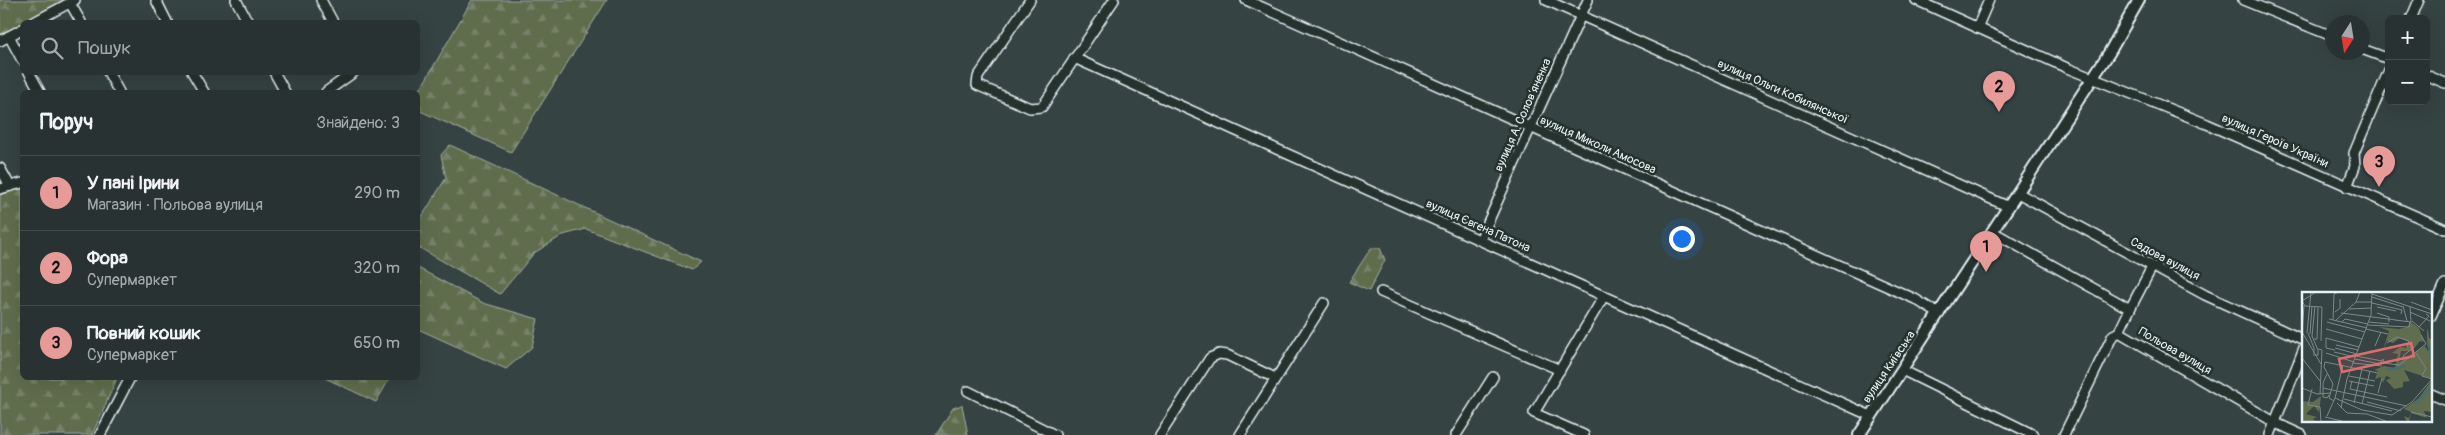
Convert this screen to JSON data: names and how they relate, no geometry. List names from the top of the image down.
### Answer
{
  "streets": {
    "street": [
      "вулиця Ольги Кобилянської",
      "вулиця А. Соловʼяненка",
      "вулиця Героїв України",
      "вулиця Миколи Амосова",
      "вулиця Євгена Патона",
      "Садова вулиця",
      "Польова вулиця",
      "вулиця Київська"
    ]
  },
  "crossings": [
    ["вулиця Ольги Кобилянської", "вулиця А. Соловʼяненка"],
    ["вулиця Ольги Кобилянської", "вулиця Київська"],
    ["вулиця А. Соловʼяненка", "вулиця Миколи Амосова"],
    ["вулиця А. Соловʼяненка", "вулиця Євгена Патона"],
    ["вулиця Героїв України", "вулиця Київська"],
    ["вулиця Миколи Амосова", "вулиця Київська"],
    ["вулиця Євгена Патона", "вулиця Київська"],
    ["Садова вулиця", "Польова вулиця"],
    ["Садова вулиця", "вулиця Київська"]
  ],
  "north": "bottom",
  "page": {
    "map_buttons": ["+", "−"],
    "search": "Пошук",
    "pins": ["2", "3", "1"],
    "heading": ["Поруч", "Знайдено: 3"],
    "list": [
      {
        "mark": "1",
        "name": "У пані Ірини",
        "note": "Магазин · Польова вулиця",
        "value": "290 m"
      },
      {
        "mark": "2",
        "name": "Фора",
        "note": "Супермаркет",
        "value": "320 m"
      },
      {
        "mark": "3",
        "name": "Повний кошик",
        "note": "Супермаркет",
        "value": "650 m"
      }
    ]
  }
}
